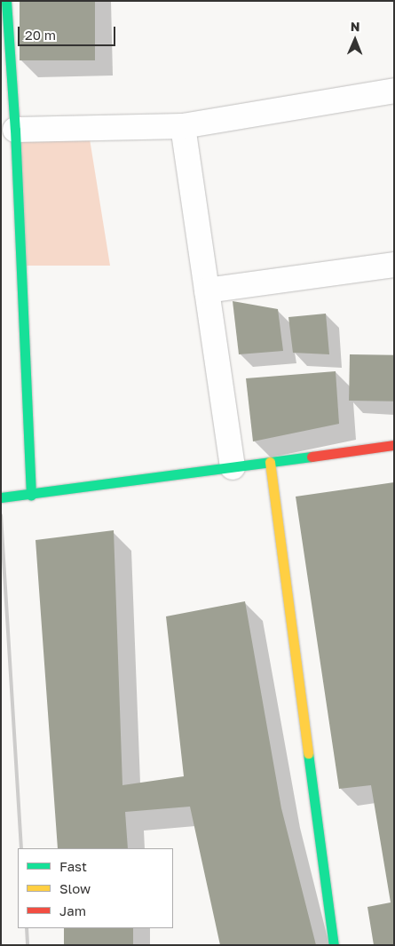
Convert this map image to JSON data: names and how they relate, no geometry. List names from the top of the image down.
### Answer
{
  "legend": ["Fast", "Slow", "Jam"],
  "scale_bar": "20 m",
  "north": "top"
}
